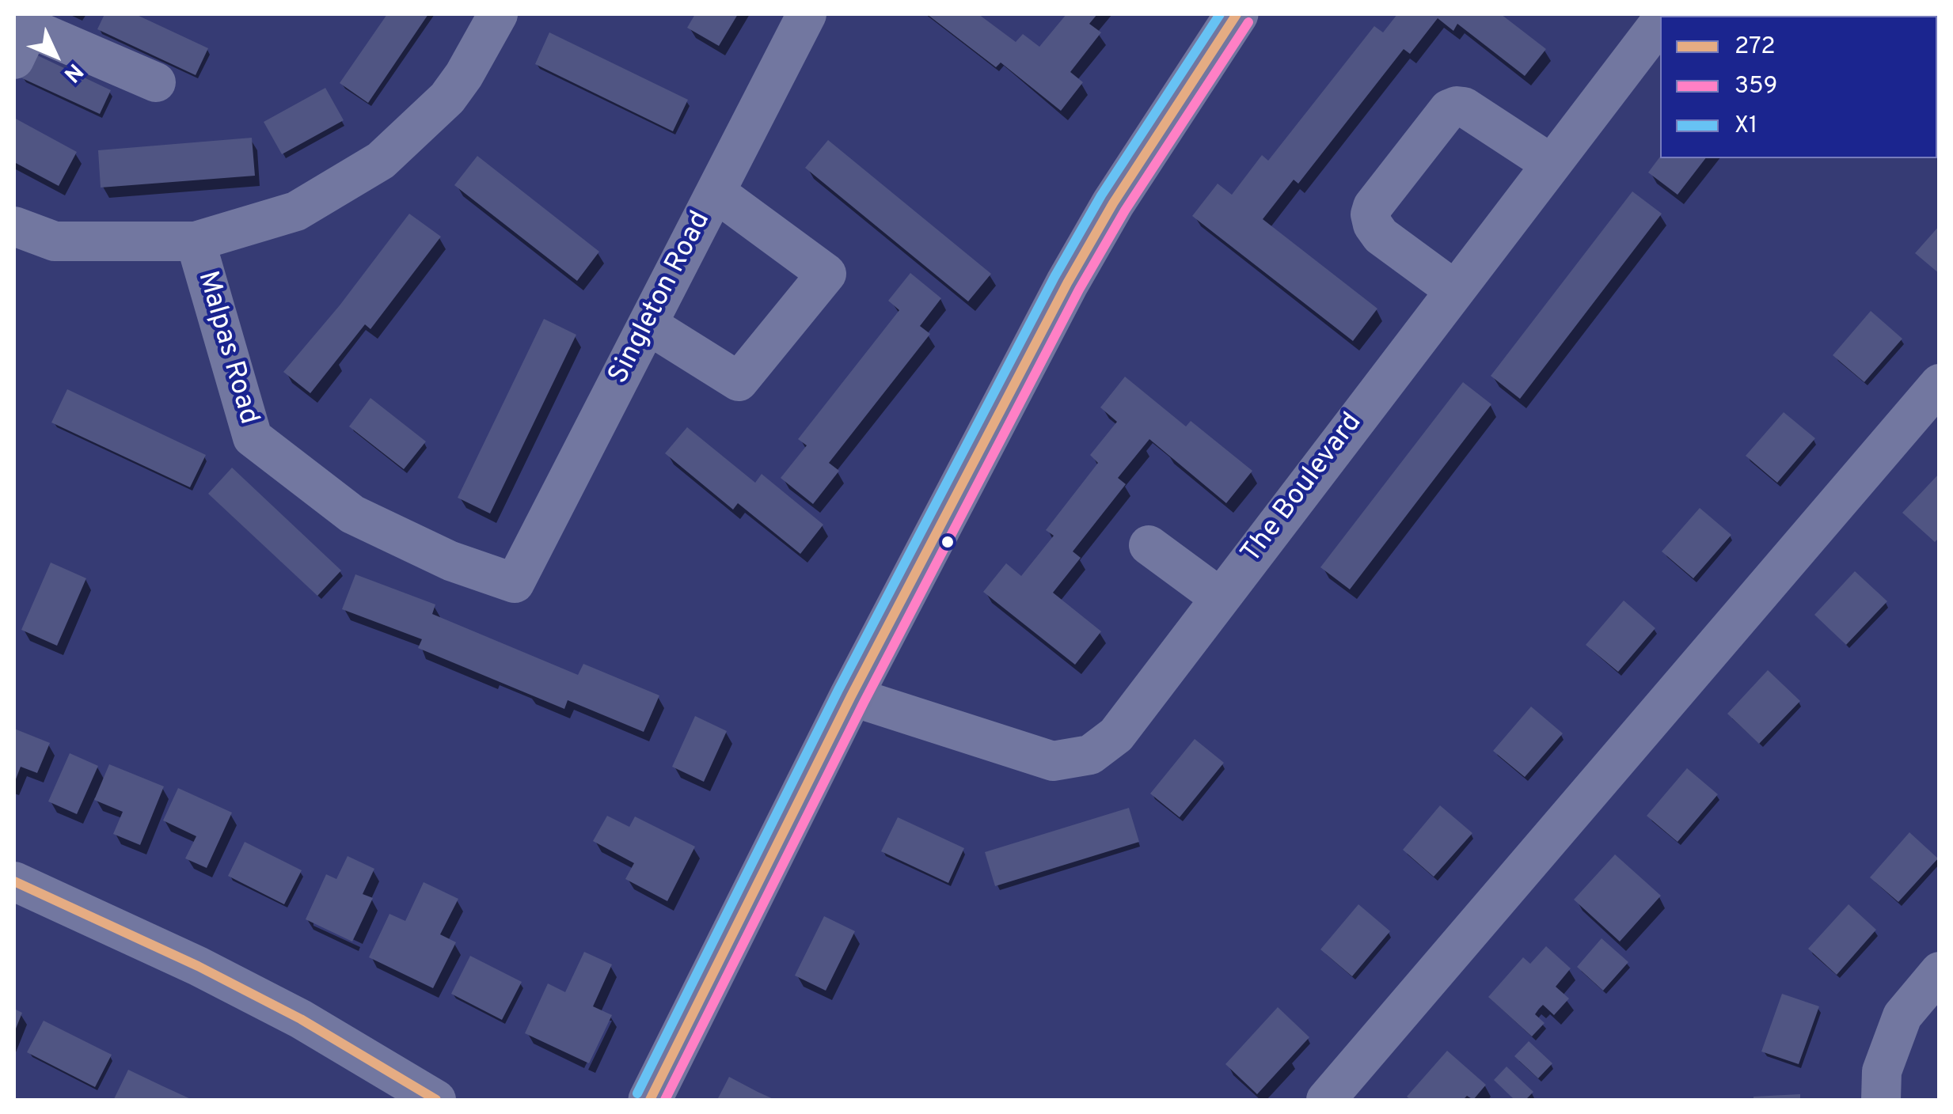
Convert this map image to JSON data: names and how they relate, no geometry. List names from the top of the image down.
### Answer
{
  "streets": {
    "street": ["Singleton Road", "Malpas Road", "The Boulevard"]
  },
  "crossings": [
    ["Singleton Road", "Malpas Road"]
  ],
  "lines": ["transit line 272", "transit line X1", "transit line 359"],
  "legend": ["272", "359", "X1"],
  "north": "bottom right"
}
